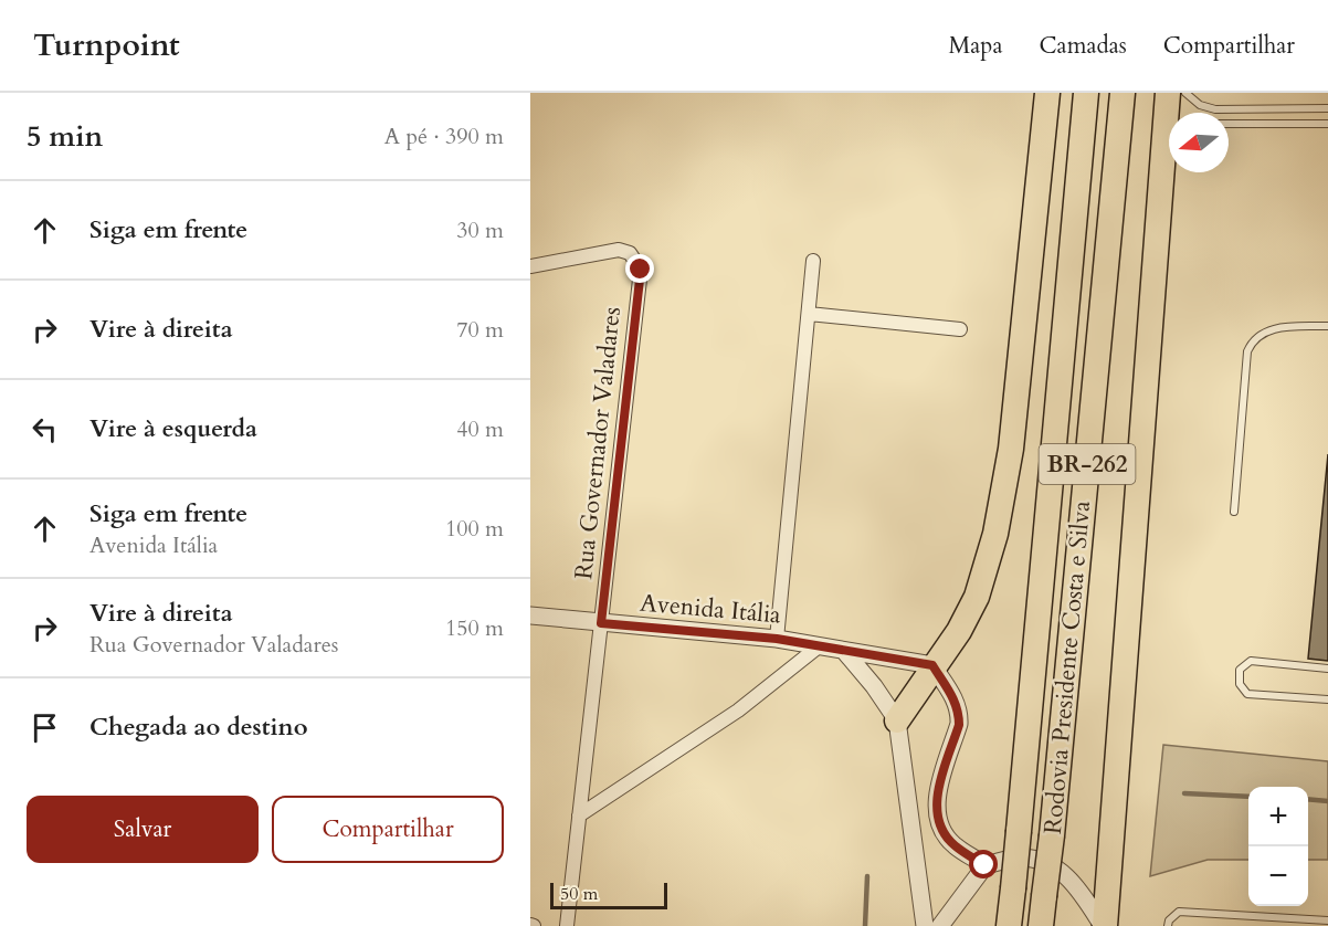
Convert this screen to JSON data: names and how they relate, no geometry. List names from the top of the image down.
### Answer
{
  "streets": {
    "highway": ["BR-262", "Rodovia Presidente Costa e Silva"],
    "street": ["Rua Governador Valadares", "Avenida Itália"]
  },
  "crossings": [
    ["Rua Governador Valadares", "Avenida Itália"]
  ],
  "scale_bar": "50 m",
  "north": "left",
  "page": {
    "header": "Turnpoint",
    "nav": ["Mapa", "Camadas", "Compartilhar"],
    "heading": ["5 min", "A pé · 390 m"],
    "list": [
      ["Siga em frente", "30 m"],
      ["Vire à direita", "70 m"],
      ["Vire à esquerda", "40 m"],
      ["Siga em frente", "Avenida Itália", "100 m"],
      ["Vire à direita", "Rua Governador Valadares", "150 m"],
      "Chegada ao destino"
    ],
    "buttons": ["Salvar", "Compartilhar"],
    "map_buttons": ["+", "−"],
    "scale": "50 m"
  }
}
